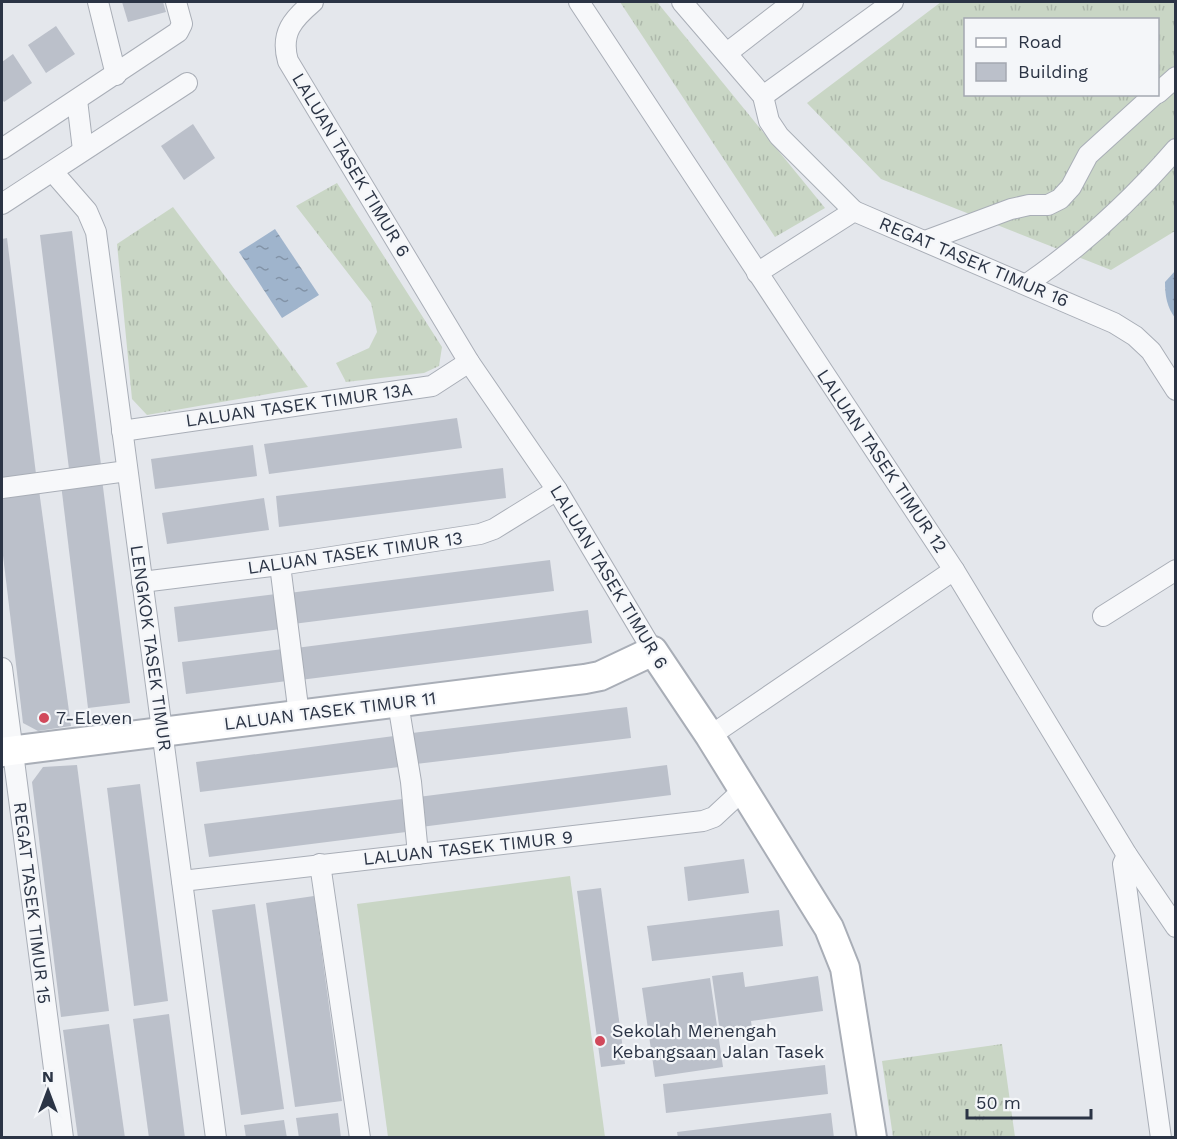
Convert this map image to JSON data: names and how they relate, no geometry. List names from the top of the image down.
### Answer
{
  "streets": {
    "street": [
      "LALUAN TASEK TIMUR 6",
      "REGAT TASEK TIMUR 16",
      "LALUAN TASEK TIMUR 13A",
      "LALUAN TASEK TIMUR 12",
      "LALUAN TASEK TIMUR 13",
      "LENGKOK TASEK TIMUR",
      "LALUAN TASEK TIMUR 11",
      "LALUAN TASEK TIMUR 9",
      "REGAT TASEK TIMUR 15"
    ]
  },
  "crossings": [
    ["LALUAN TASEK TIMUR 6", "LALUAN TASEK TIMUR 13A"],
    ["LALUAN TASEK TIMUR 6", "LALUAN TASEK TIMUR 13"],
    ["LALUAN TASEK TIMUR 6", "LALUAN TASEK TIMUR 11"],
    ["LALUAN TASEK TIMUR 6", "LALUAN TASEK TIMUR 9"],
    ["LALUAN TASEK TIMUR 13A", "LENGKOK TASEK TIMUR"],
    ["LALUAN TASEK TIMUR 13", "LENGKOK TASEK TIMUR"],
    ["LENGKOK TASEK TIMUR", "LALUAN TASEK TIMUR 11"],
    ["LENGKOK TASEK TIMUR", "LALUAN TASEK TIMUR 9"],
    ["LALUAN TASEK TIMUR 11", "REGAT TASEK TIMUR 15"]
  ],
  "places": ["7-Eleven", "Sekolah Menengah Kebangsaan Jalan Tasek"],
  "legend": ["Road", "Building"],
  "scale_bar": "50 m",
  "north": "top"
}
